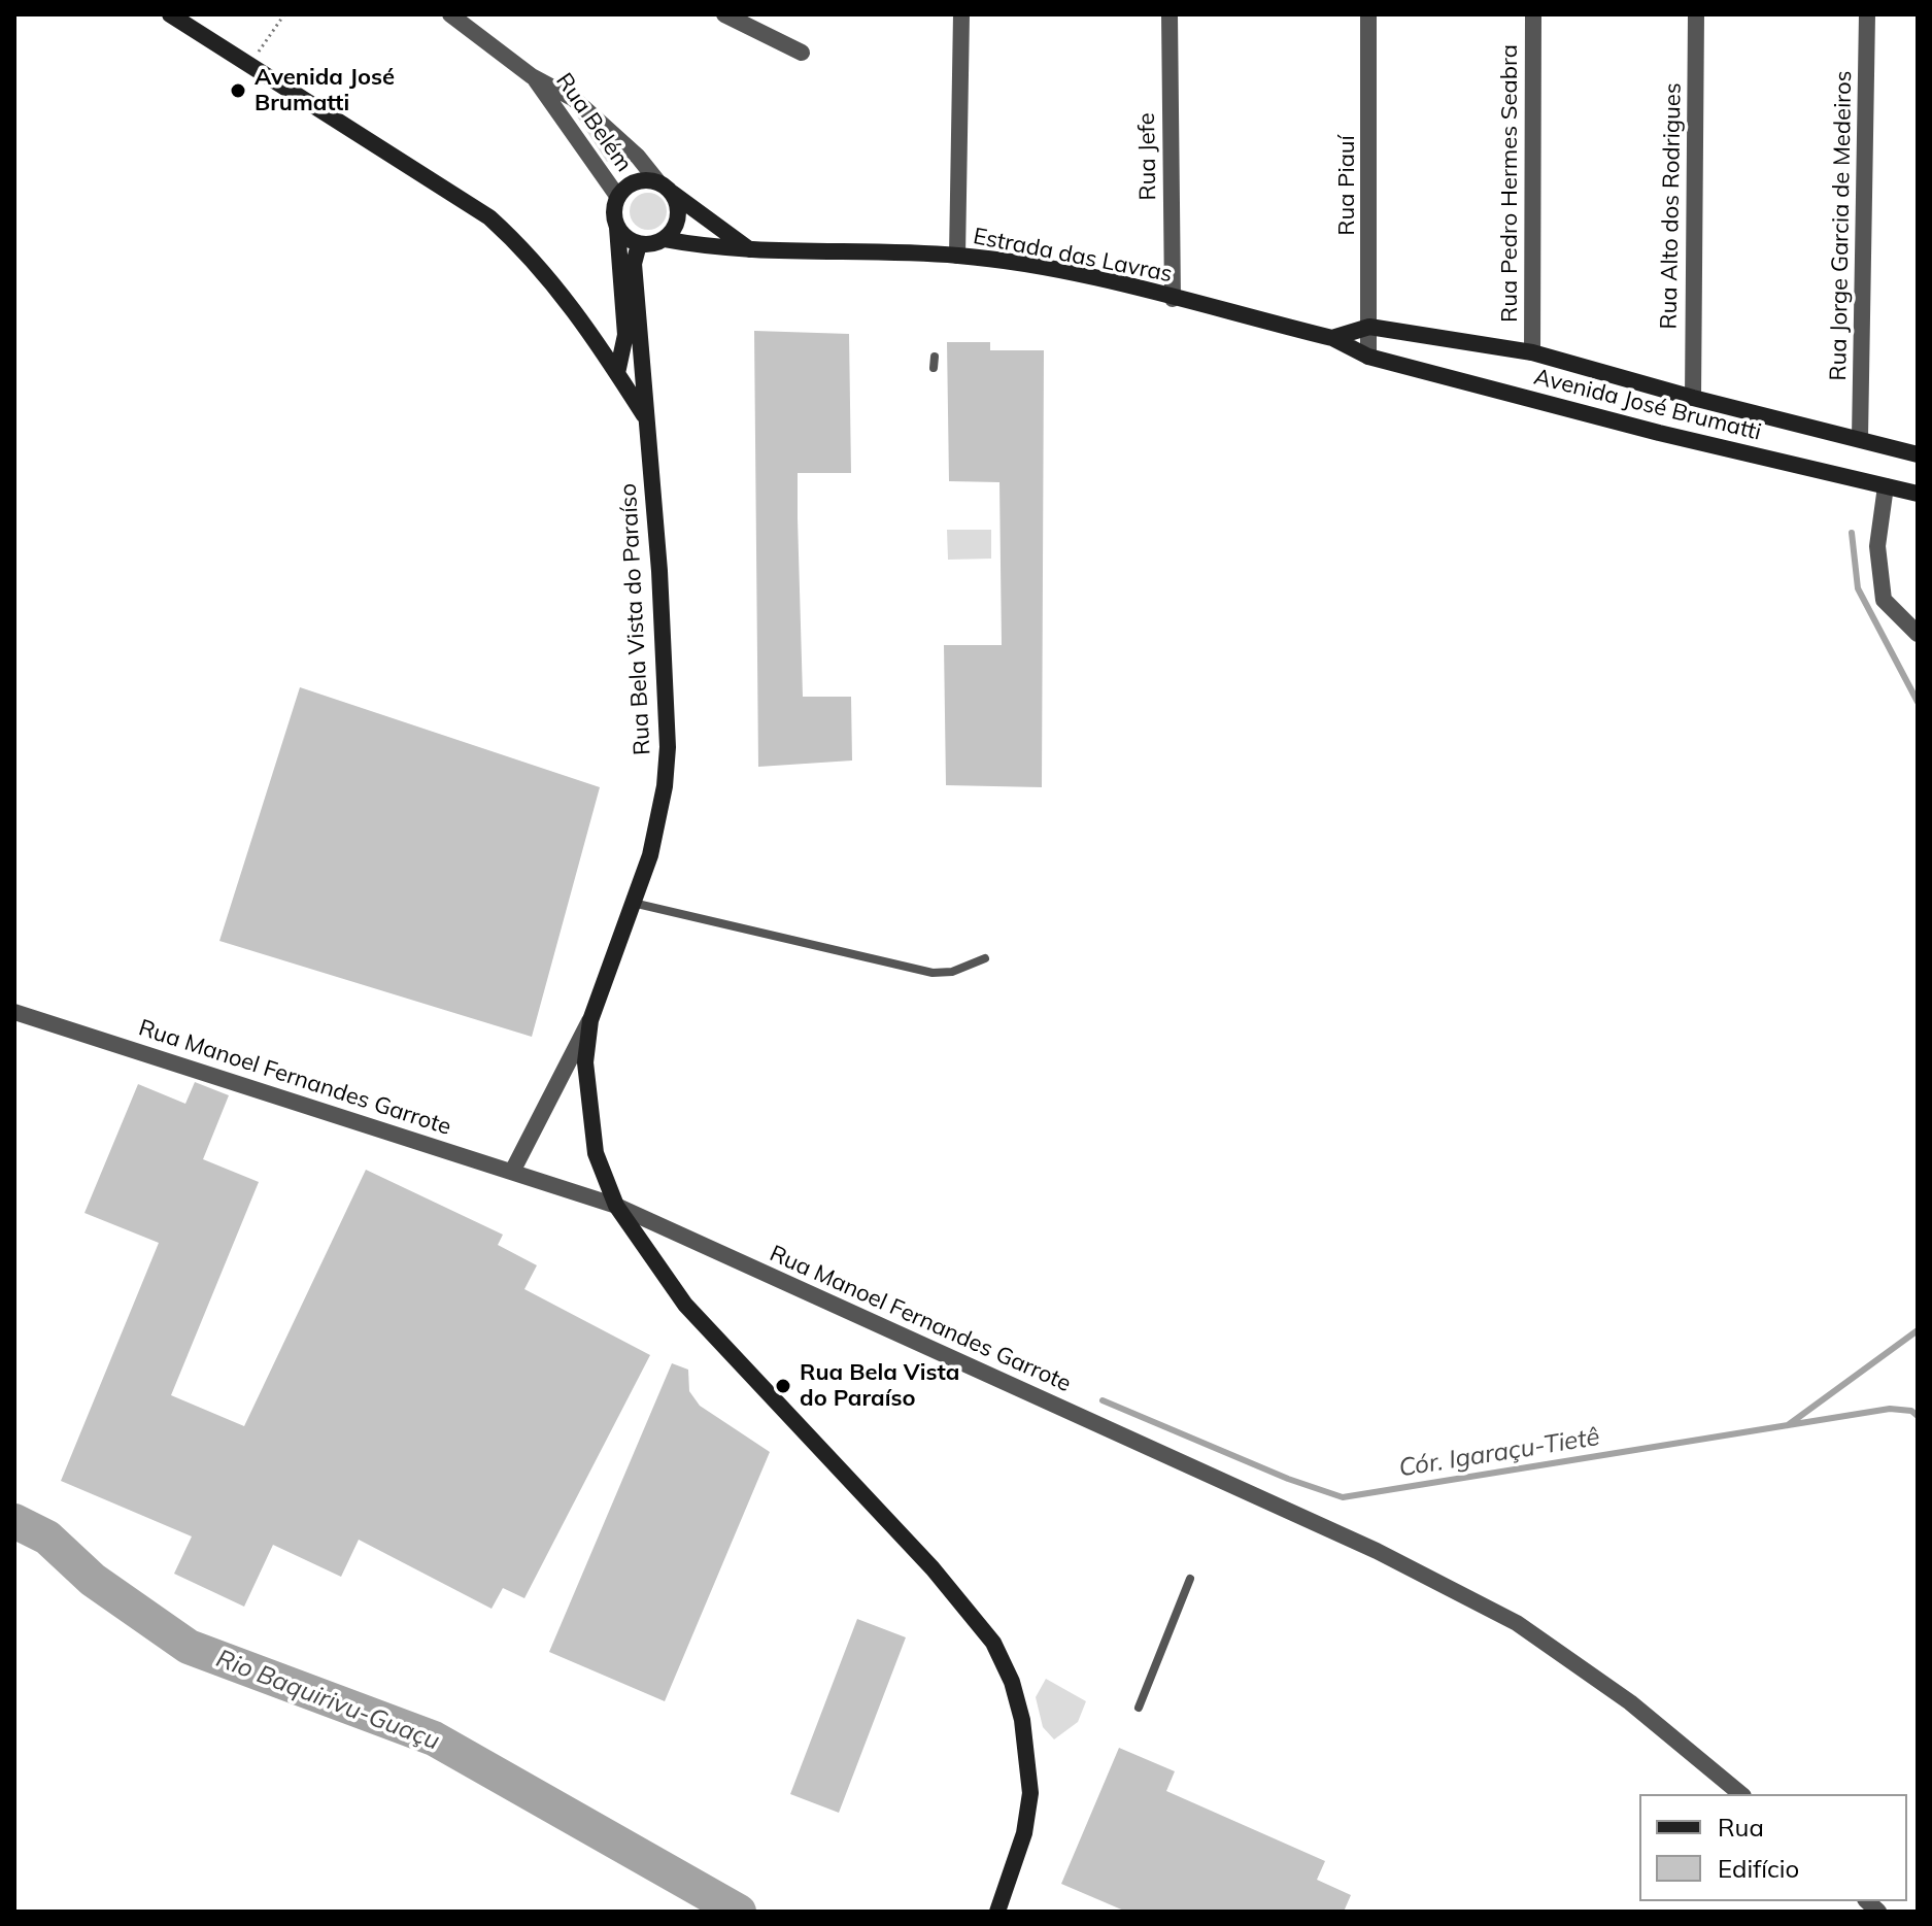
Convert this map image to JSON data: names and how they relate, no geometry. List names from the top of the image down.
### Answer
{
  "streets": {
    "main road": ["Estrada das Lavras", "Avenida José Brumatti", "Rua Bela Vista do Paraíso"],
    "street": [
      "Rua Belém",
      "Rua Jefe",
      "Rua Pedro Hermes Seabra",
      "Rua Piauí",
      "Rua Alto dos Rodrigues",
      "Rua Jorge Garcia de Medeiros",
      "Rua Manoel Fernandes Garrote"
    ]
  },
  "crossings": [
    ["Rua Belém", "Estrada das Lavras"],
    ["Rua Belém", "Rua Bela Vista do Paraíso"],
    ["Rua Jefe", "Estrada das Lavras"],
    ["Rua Pedro Hermes Seabra", "Avenida José Brumatti"],
    ["Rua Piauí", "Estrada das Lavras"],
    ["Rua Piauí", "Avenida José Brumatti"],
    ["Rua Alto dos Rodrigues", "Avenida José Brumatti"],
    ["Rua Jorge Garcia de Medeiros", "Avenida José Brumatti"],
    ["Estrada das Lavras", "Avenida José Brumatti"],
    ["Estrada das Lavras", "Rua Bela Vista do Paraíso"],
    ["Rua Bela Vista do Paraíso", "Rua Manoel Fernandes Garrote"]
  ],
  "water": ["Cór. Igaraçu-Tietê", "Rio Baquirivu-Guaçu"],
  "places": ["Avenida José Brumatti", "Rua Bela Vista do Paraíso"],
  "legend": ["Rua", "Edifício"]
}
